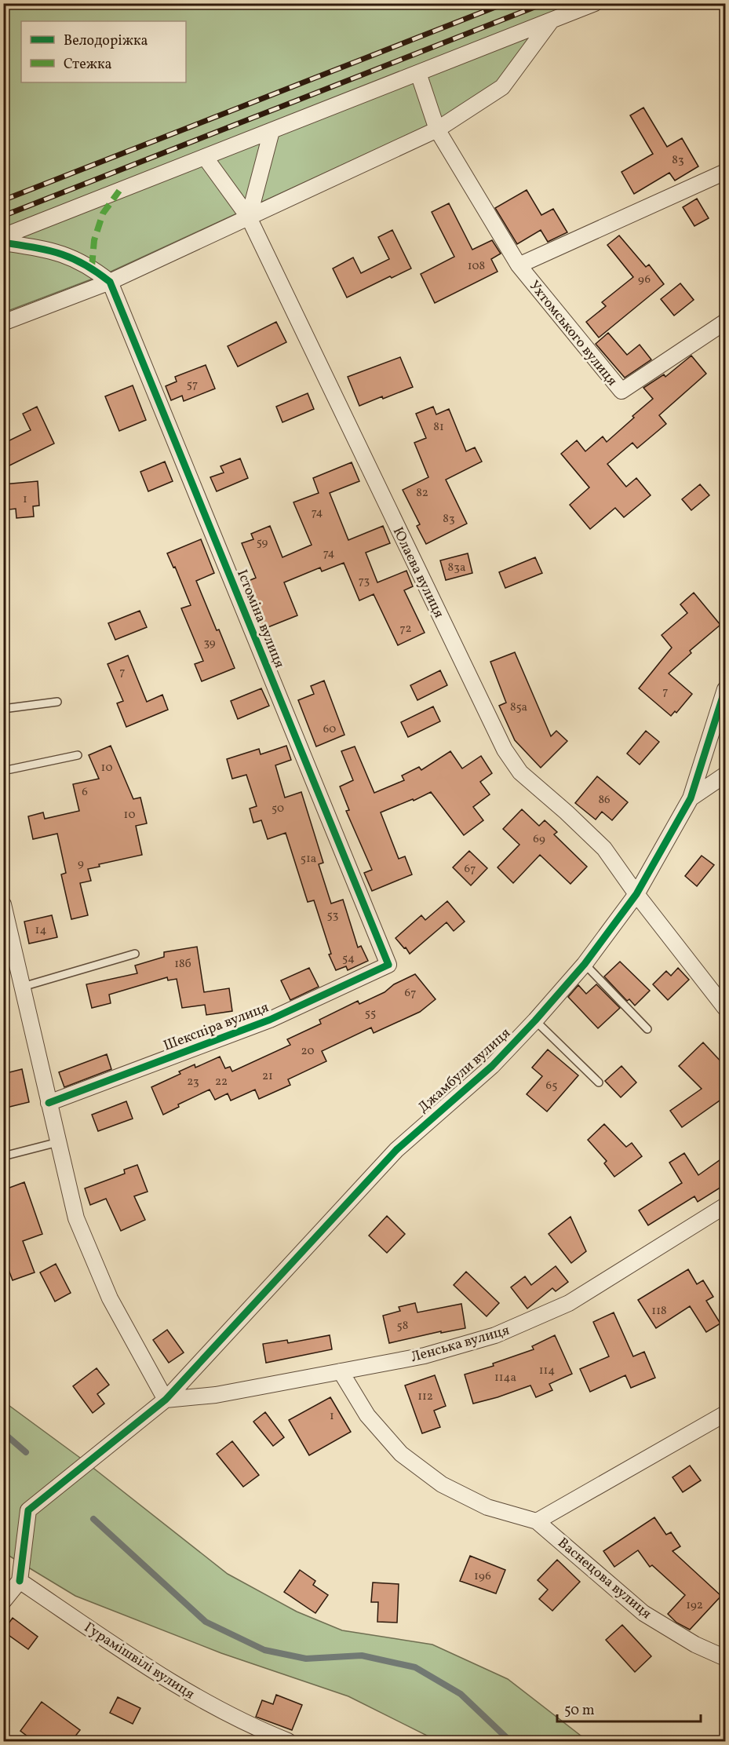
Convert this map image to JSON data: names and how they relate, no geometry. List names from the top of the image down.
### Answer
{
  "streets": {
    "street": [
      "Ухтомського вулиця",
      "Юлаєва вулиця",
      "Істоміна вулиця",
      "Шекспіра вулиця",
      "Джамбули вулиця",
      "Ленська вулиця",
      "Васнецова вулиця",
      "Гурамішвілі вулиця"
    ]
  },
  "crossings": [
    ["Юлаєва вулиця", "Джамбули вулиця"],
    ["Істоміна вулиця", "Шекспіра вулиця"],
    ["Джамбули вулиця", "Ленська вулиця"],
    ["Джамбули вулиця", "Гурамішвілі вулиця"],
    ["Ленська вулиця", "Васнецова вулиця"]
  ],
  "house_numbers": [
    "83",
    "108",
    "96",
    "57",
    "81",
    "82",
    "1",
    "74",
    "83",
    "59",
    "74",
    "83а",
    "73",
    "72",
    "39",
    "7",
    "7",
    "85а",
    "60",
    "10",
    "6",
    "86",
    "50",
    "10",
    "69",
    "51а",
    "9",
    "67",
    "53",
    "14",
    "54",
    "18б",
    "67",
    "55",
    "20",
    "21",
    "23",
    "22",
    "65",
    "118",
    "58",
    "114",
    "114а",
    "112",
    "1",
    "196",
    "192"
  ],
  "legend": ["Велодоріжка", "Стежка"],
  "scale_bar": "50 m"
}
